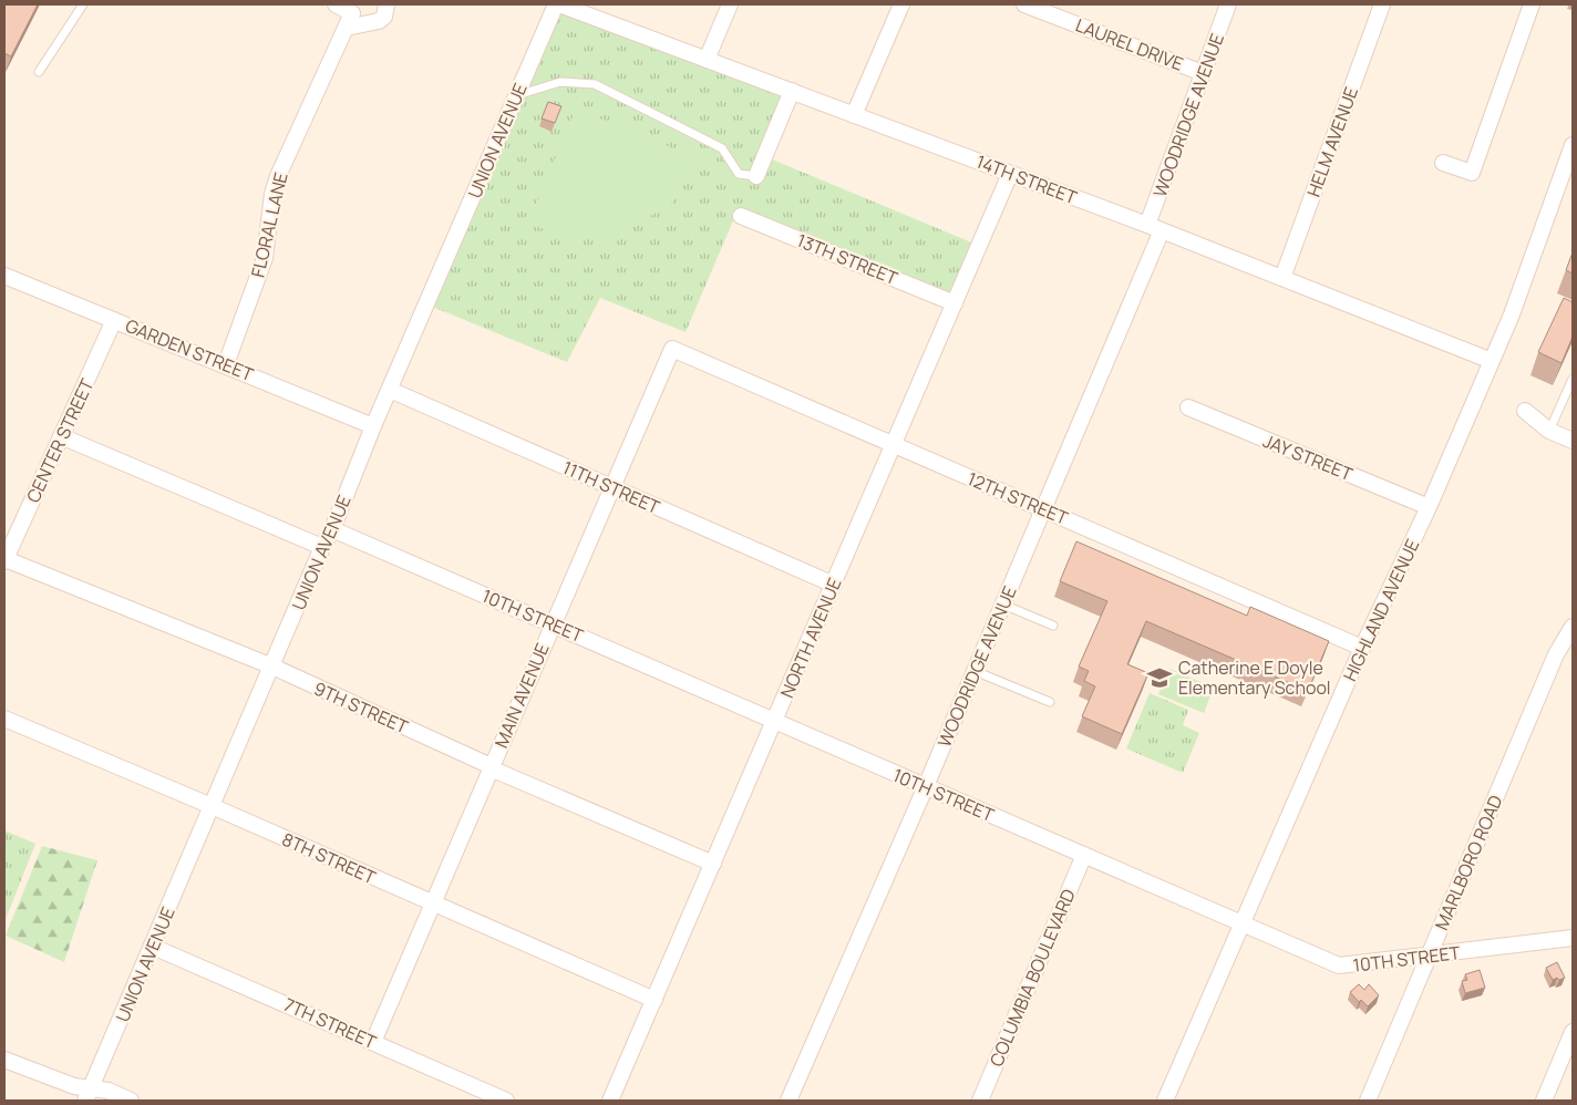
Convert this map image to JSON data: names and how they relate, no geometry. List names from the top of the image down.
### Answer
{
  "streets": {
    "street": [
      "LAUREL DRIVE",
      "WOODRIDGE AVENUE",
      "UNION AVENUE",
      "HELM AVENUE",
      "14TH STREET",
      "FLORAL LANE",
      "13TH STREET",
      "GARDEN STREET",
      "CENTER STREET",
      "JAY STREET",
      "11TH STREET",
      "12TH STREET",
      "HIGHLAND AVENUE",
      "10TH STREET",
      "NORTH AVENUE",
      "MAIN AVENUE",
      "9TH STREET",
      "8TH STREET",
      "MARLBORO ROAD",
      "COLUMBIA BOULEVARD",
      "7TH STREET"
    ]
  },
  "crossings": [
    ["LAUREL DRIVE", "WOODRIDGE AVENUE"],
    ["WOODRIDGE AVENUE", "14TH STREET"],
    ["WOODRIDGE AVENUE", "12TH STREET"],
    ["WOODRIDGE AVENUE", "10TH STREET"],
    ["UNION AVENUE", "14TH STREET"],
    ["UNION AVENUE", "GARDEN STREET"],
    ["UNION AVENUE", "11TH STREET"],
    ["UNION AVENUE", "10TH STREET"],
    ["UNION AVENUE", "9TH STREET"],
    ["UNION AVENUE", "8TH STREET"],
    ["UNION AVENUE", "7TH STREET"],
    ["HELM AVENUE", "14TH STREET"],
    ["14TH STREET", "HIGHLAND AVENUE"],
    ["14TH STREET", "NORTH AVENUE"],
    ["FLORAL LANE", "GARDEN STREET"],
    ["13TH STREET", "NORTH AVENUE"],
    ["GARDEN STREET", "CENTER STREET"],
    ["CENTER STREET", "9TH STREET"],
    ["JAY STREET", "HIGHLAND AVENUE"],
    ["11TH STREET", "NORTH AVENUE"],
    ["11TH STREET", "MAIN AVENUE"],
    ["12TH STREET", "HIGHLAND AVENUE"],
    ["12TH STREET", "NORTH AVENUE"],
    ["12TH STREET", "MAIN AVENUE"],
    ["HIGHLAND AVENUE", "10TH STREET"],
    ["10TH STREET", "NORTH AVENUE"],
    ["10TH STREET", "MAIN AVENUE"],
    ["10TH STREET", "MARLBORO ROAD"],
    ["10TH STREET", "COLUMBIA BOULEVARD"],
    ["NORTH AVENUE", "9TH STREET"],
    ["NORTH AVENUE", "8TH STREET"],
    ["MAIN AVENUE", "9TH STREET"],
    ["MAIN AVENUE", "8TH STREET"],
    ["MAIN AVENUE", "7TH STREET"]
  ],
  "places": {
    "school or university": ["Catherine E Doyle Elementary School"]
  }
}
